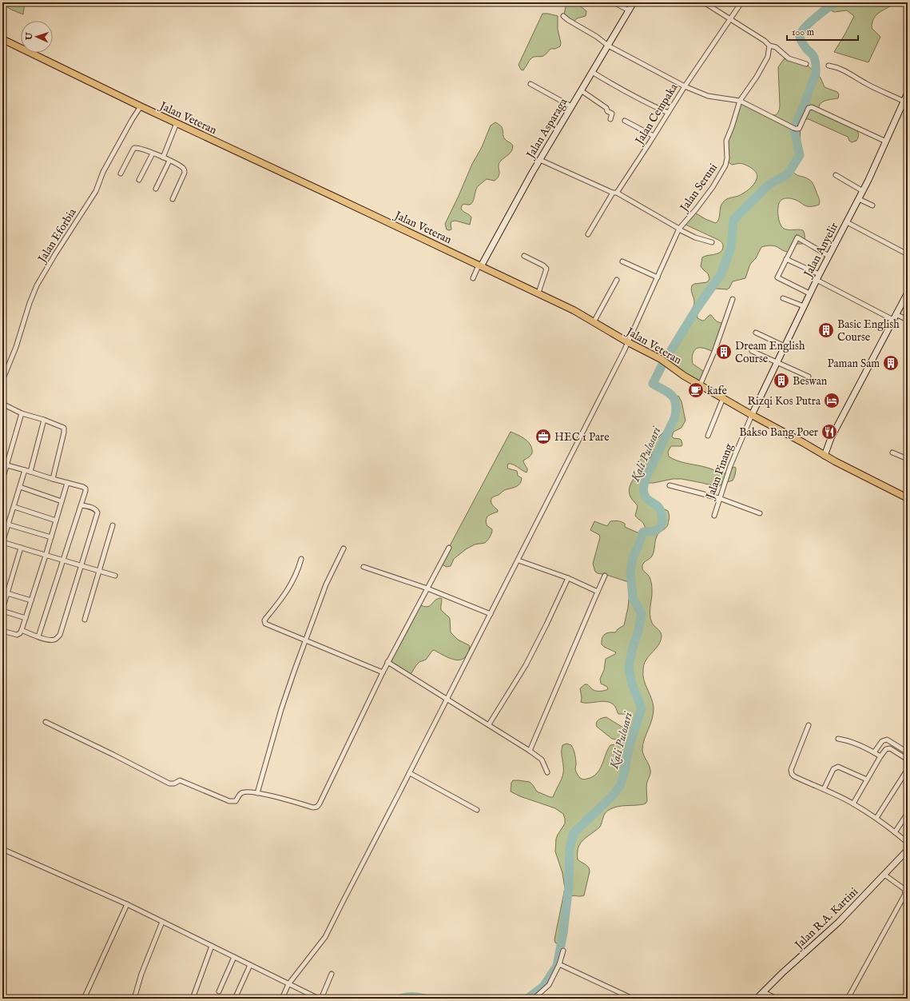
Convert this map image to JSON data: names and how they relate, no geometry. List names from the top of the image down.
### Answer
{
  "streets": {
    "main road": ["Jalan Veteran"],
    "street": [
      "Jalan Cempaka",
      "Jalan Asparaga",
      "Jalan Seruni",
      "Jalan Eforbia",
      "Jalan Anyelir",
      "Jalan Pinang",
      "Jalan R.A. Kartini"
    ]
  },
  "crossings": [
    ["Jalan Veteran", "Jalan Asparaga"],
    ["Jalan Veteran", "Jalan Seruni"],
    ["Jalan Veteran", "Jalan Eforbia"],
    ["Jalan Veteran", "Jalan Anyelir"],
    ["Jalan Veteran", "Jalan Pinang"],
    ["Jalan Anyelir", "Jalan Pinang"]
  ],
  "water": ["Kali Pulosari"],
  "places": {
    "building": [
      "Basic English Course",
      "Dream English Course",
      "Paman Sam",
      "Beswan"
    ],
    "cafe": ["kafe"],
    "hotel": ["Rizqi Kos Putra"],
    "restaurant": ["Bakso Bang Poer"],
    "office": ["HEC 1 Pare"]
  },
  "scale_bar": "100 m",
  "north": "left"
}
